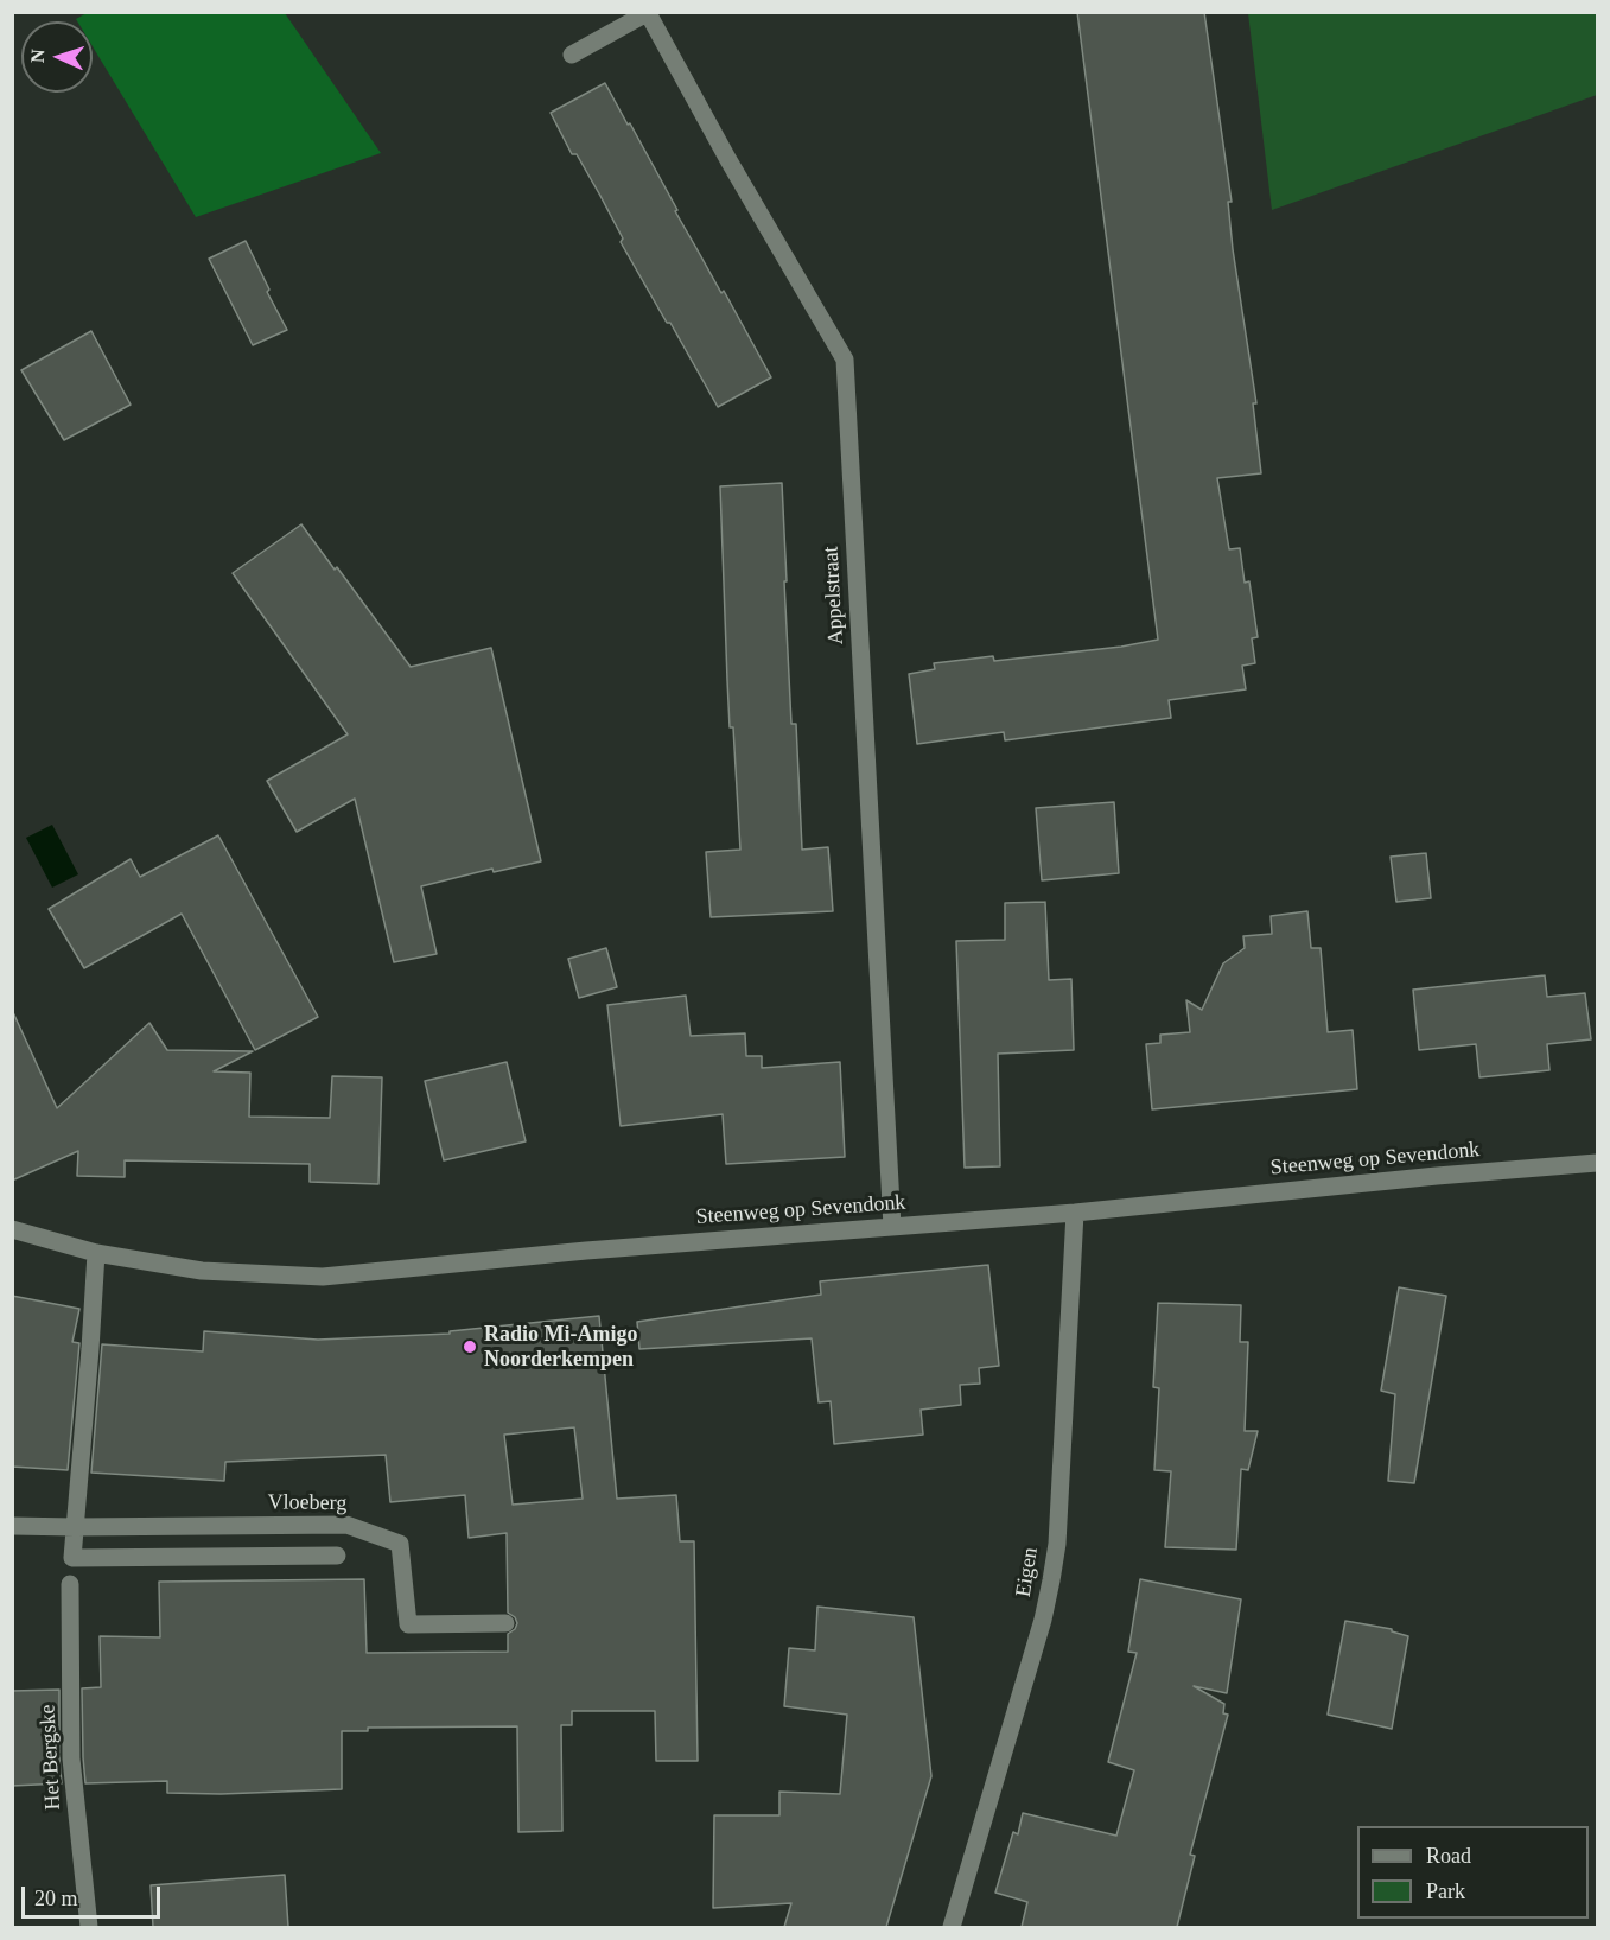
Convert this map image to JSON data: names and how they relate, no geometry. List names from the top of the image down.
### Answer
{
  "streets": {
    "street": [
      "Appelstraat",
      "Steenweg op Sevendonk",
      "Vloeberg",
      "Eigen",
      "Het Bergske"
    ]
  },
  "crossings": [
    ["Appelstraat", "Steenweg op Sevendonk"],
    ["Steenweg op Sevendonk", "Eigen"]
  ],
  "places": ["Radio Mi-Amigo Noorderkempen"],
  "legend": ["Road", "Park"],
  "scale_bar": "20 m",
  "north": "left"
}
